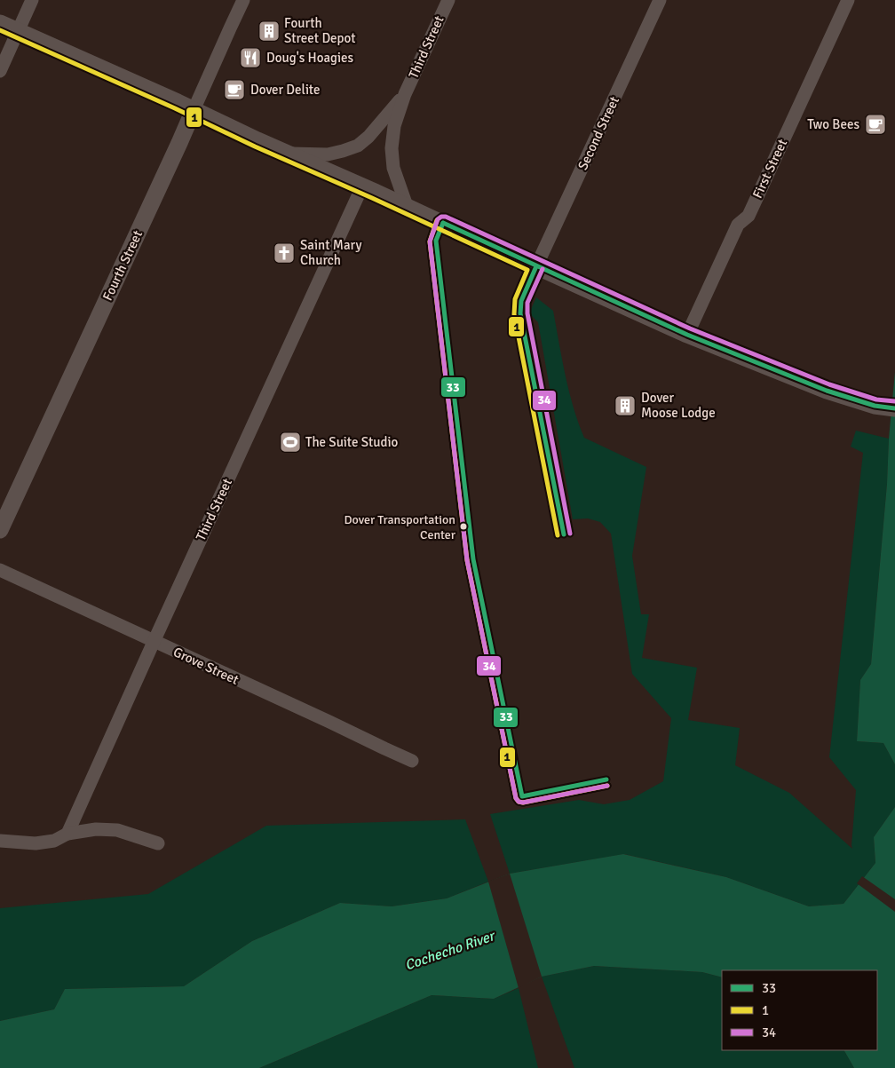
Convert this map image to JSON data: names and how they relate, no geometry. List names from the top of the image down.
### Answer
{
  "streets": {
    "street": [
      "Third Street",
      "Second Street",
      "First Street",
      "Fourth Street",
      "Grove Street"
    ]
  },
  "crossings": [
    ["Third Street", "Grove Street"]
  ],
  "water": ["Cochecho River"],
  "places": {
    "building": ["Fourth Street Depot", "Dover Moose Lodge"],
    "restaurant": ["Doug's Hoagies"],
    "cafe": ["Dover Delite", "Two Bees"],
    "church": ["Saint Mary Church"],
    "sports": ["The Suite Studio"],
    "other": ["Dover Transportation Center"]
  },
  "lines": ["transit line 1", "transit line 34", "transit line 33"],
  "legend": ["33", "1", "34"]
}
